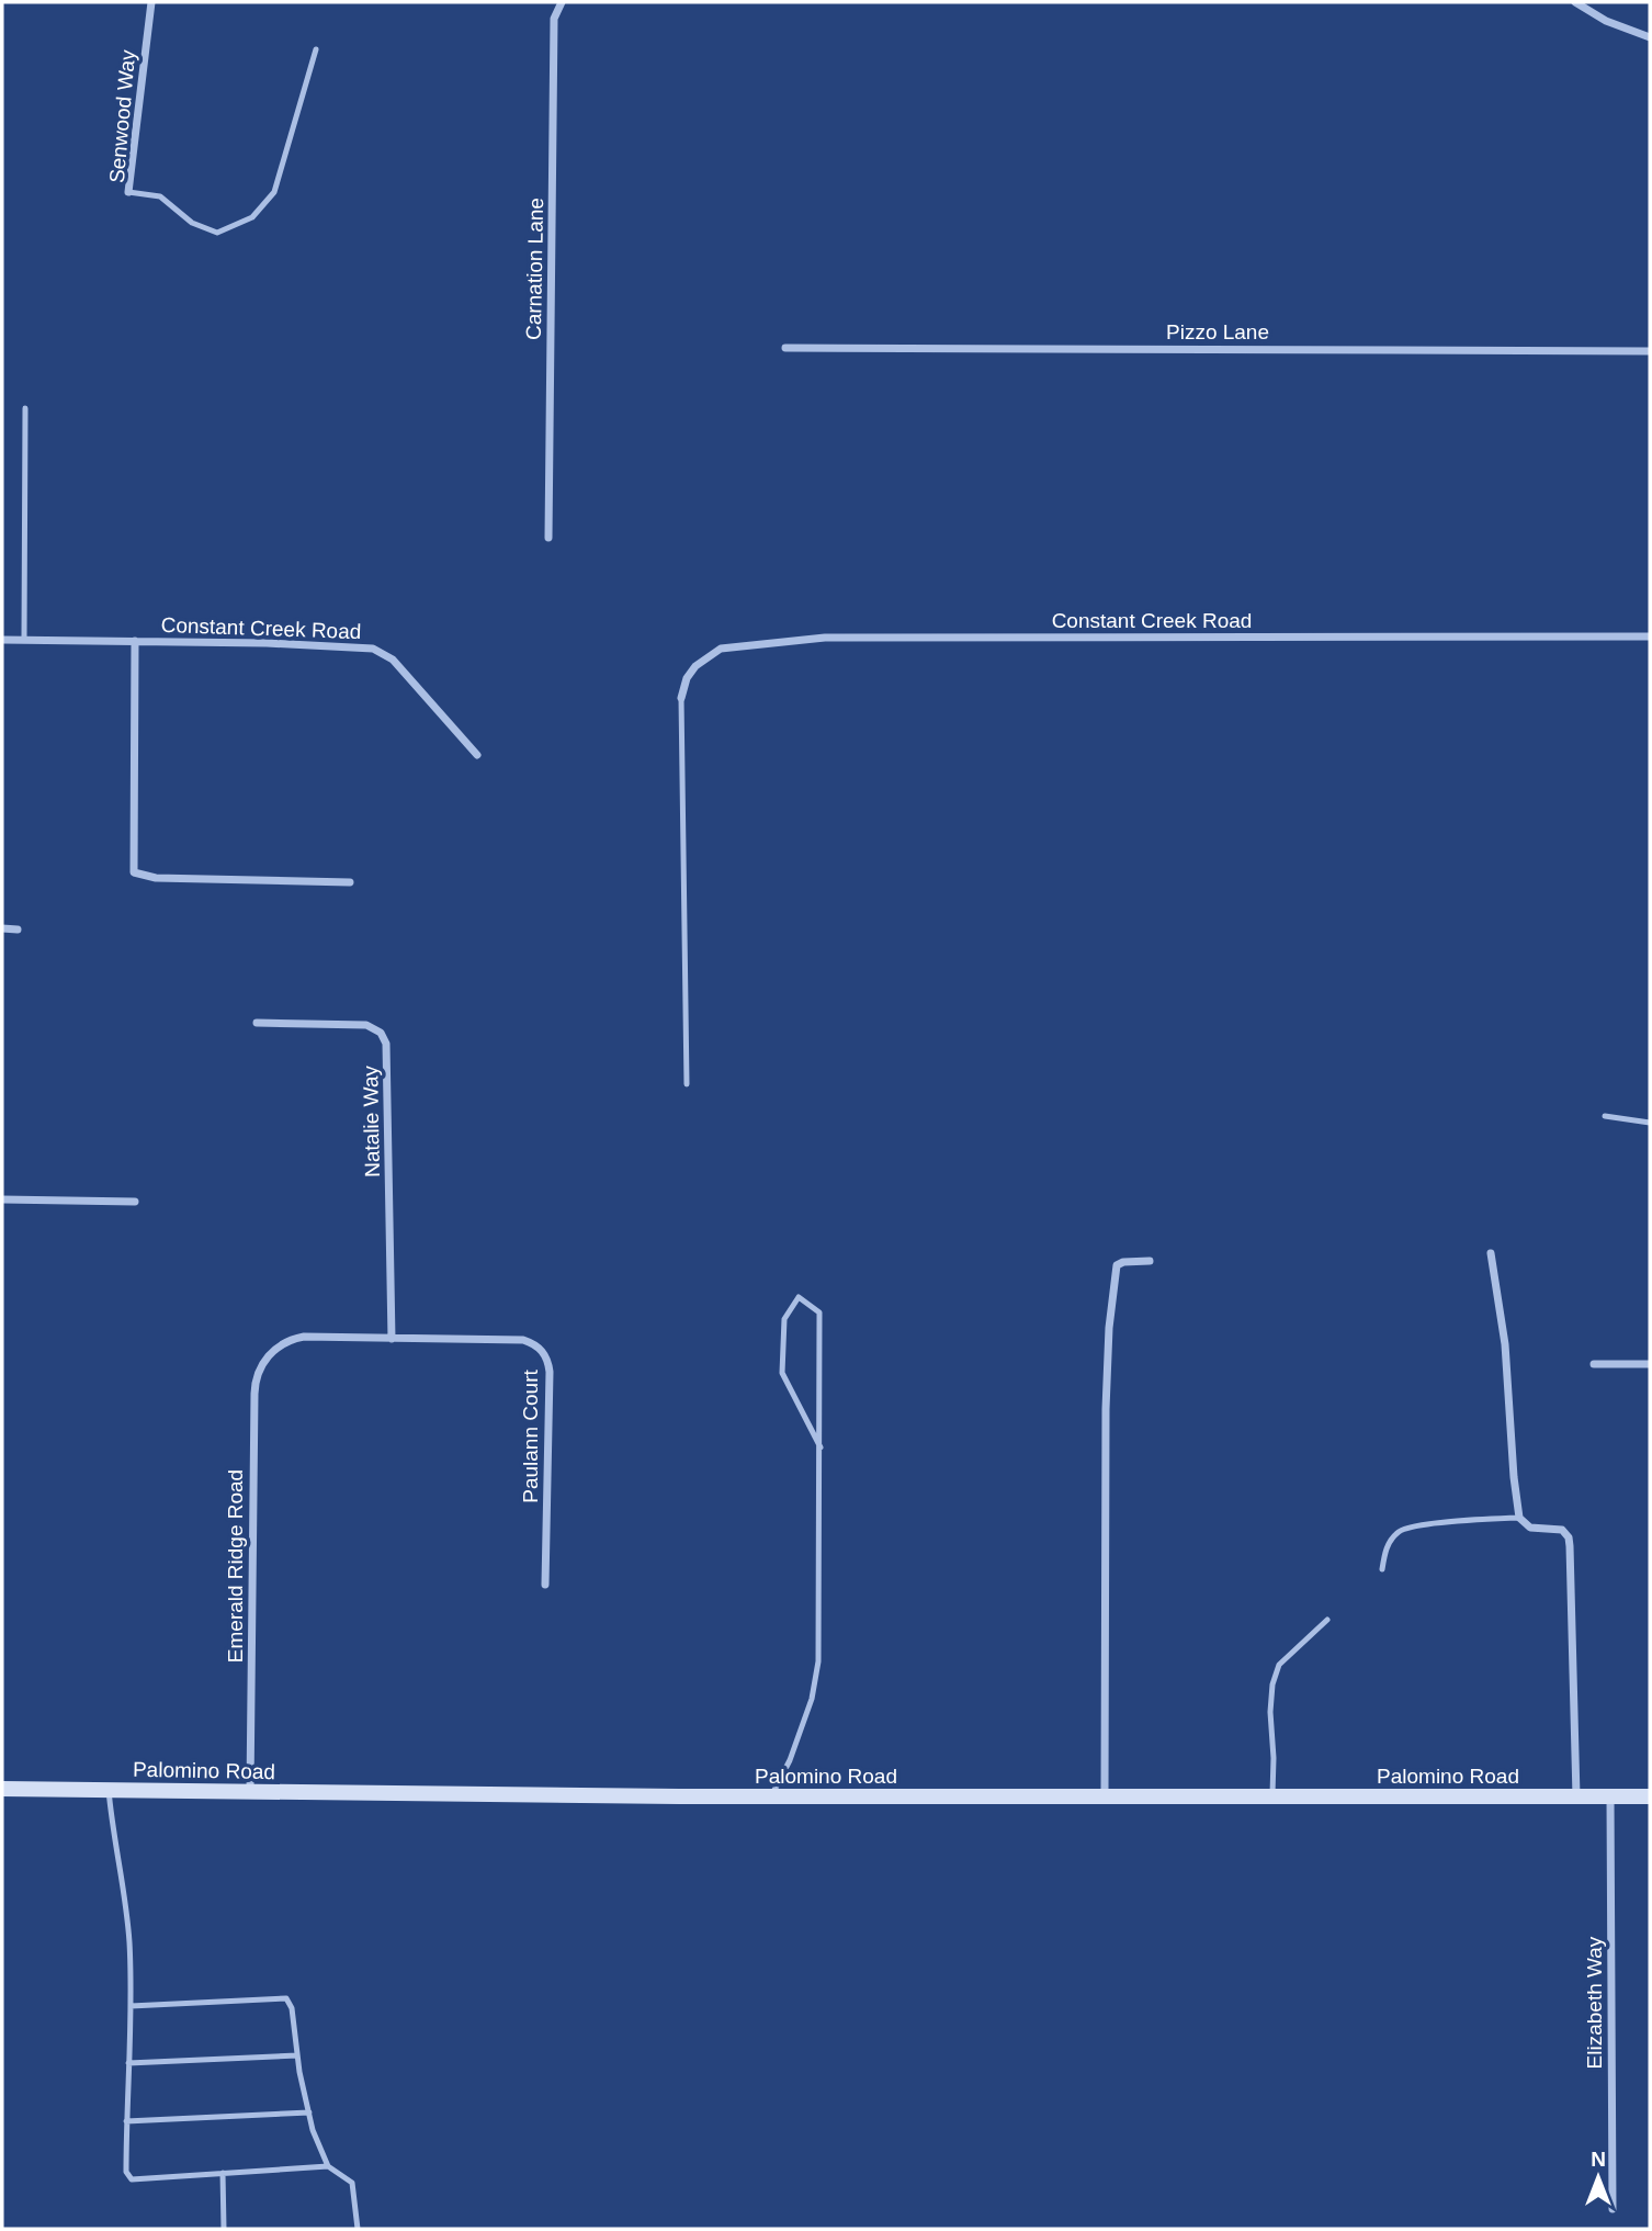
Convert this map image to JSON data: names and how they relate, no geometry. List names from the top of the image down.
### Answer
{
  "streets": {
    "street": [
      "Senwood Way",
      "Carnation Lane",
      "Pizzo Lane",
      "Constant Creek Road",
      "Natalie Way",
      "Paulann Court",
      "Emerald Ridge Road",
      "Palomino Road",
      "Elizabeth Way"
    ]
  },
  "crossings": [
    ["Natalie Way", "Paulann Court"],
    ["Natalie Way", "Emerald Ridge Road"],
    ["Paulann Court", "Emerald Ridge Road"],
    ["Emerald Ridge Road", "Palomino Road"],
    ["Palomino Road", "Elizabeth Way"]
  ],
  "north": "top"
}
